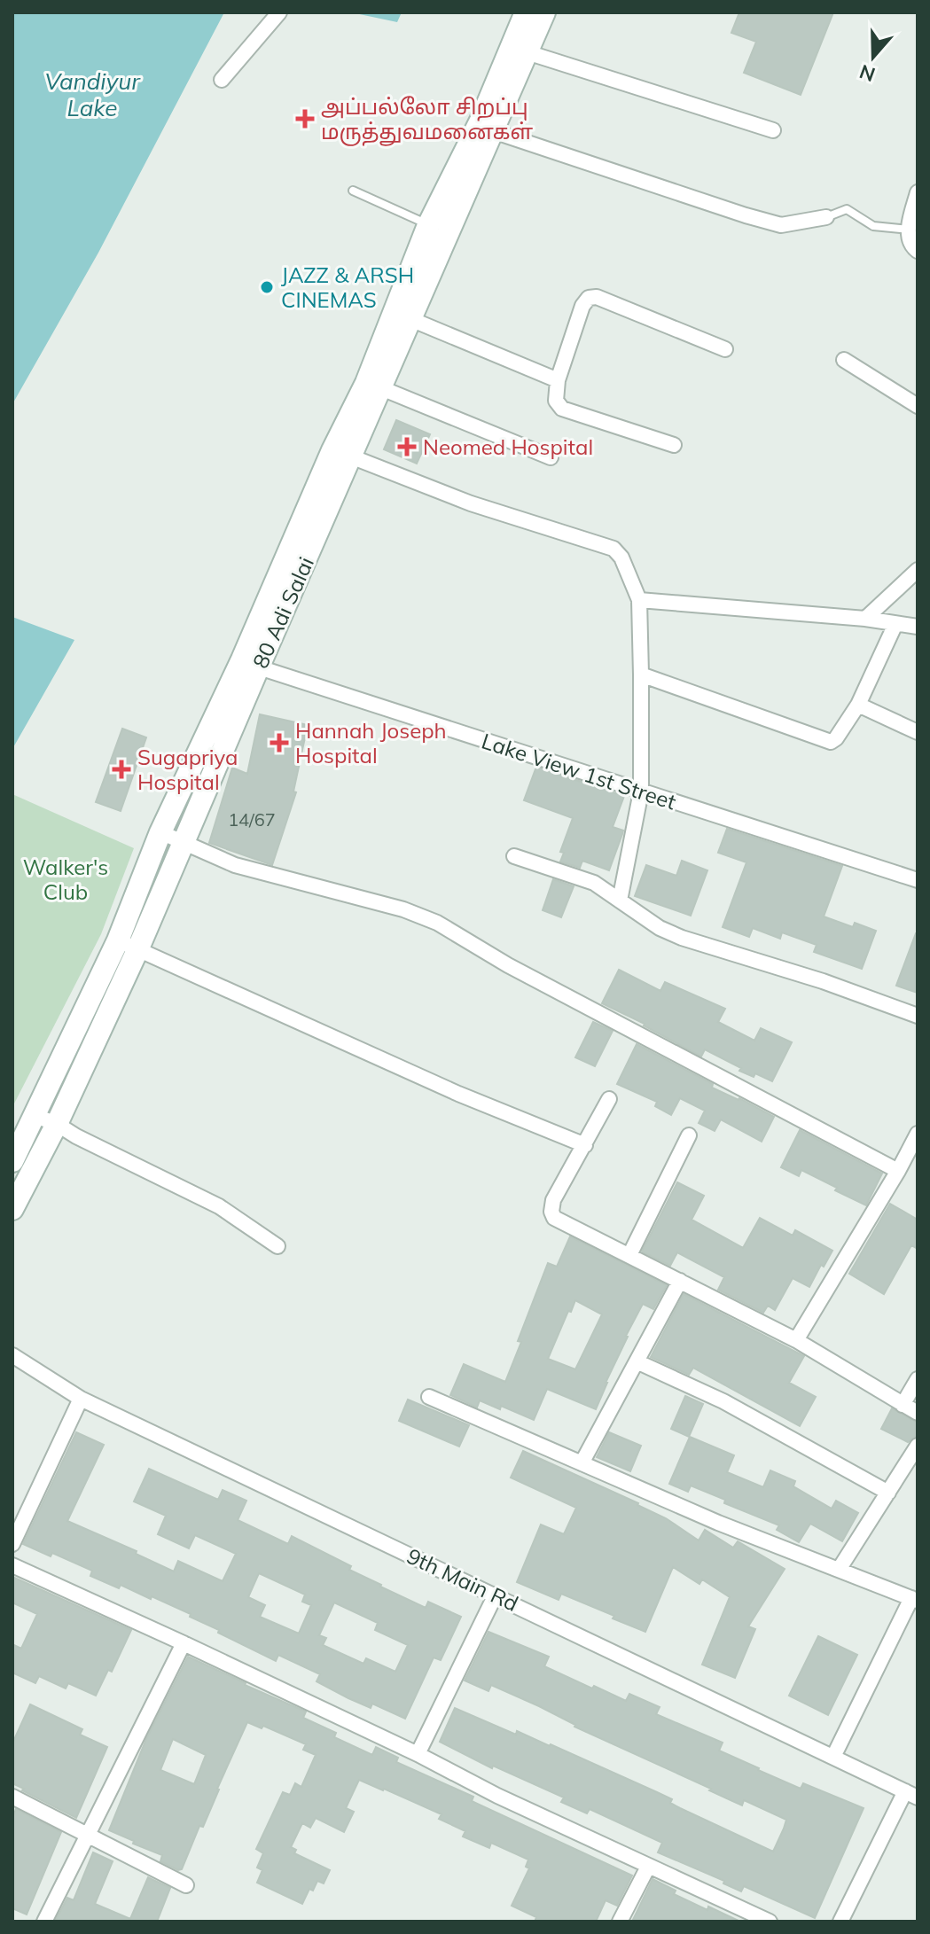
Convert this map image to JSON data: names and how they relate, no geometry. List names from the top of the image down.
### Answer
{
  "streets": {
    "main road": ["80 Adi Salai"],
    "street": ["Lake View 1st Street", "9th Main Rd"]
  },
  "crossings": [
    ["80 Adi Salai", "Lake View 1st Street"]
  ],
  "water": ["Vandiyur Lake"],
  "parks": ["Walker's Club"],
  "places": {
    "health": [
      "அப்பல்லோ சிறப்பு மருத்துவமனைகள்",
      "Neomed Hospital",
      "Hannah Joseph Hospital",
      "Sugapriya Hospital"
    ],
    "other": ["JAZZ & ARSH CINEMAS"]
  },
  "house_numbers": ["14/67"],
  "north": "bottom"
}
